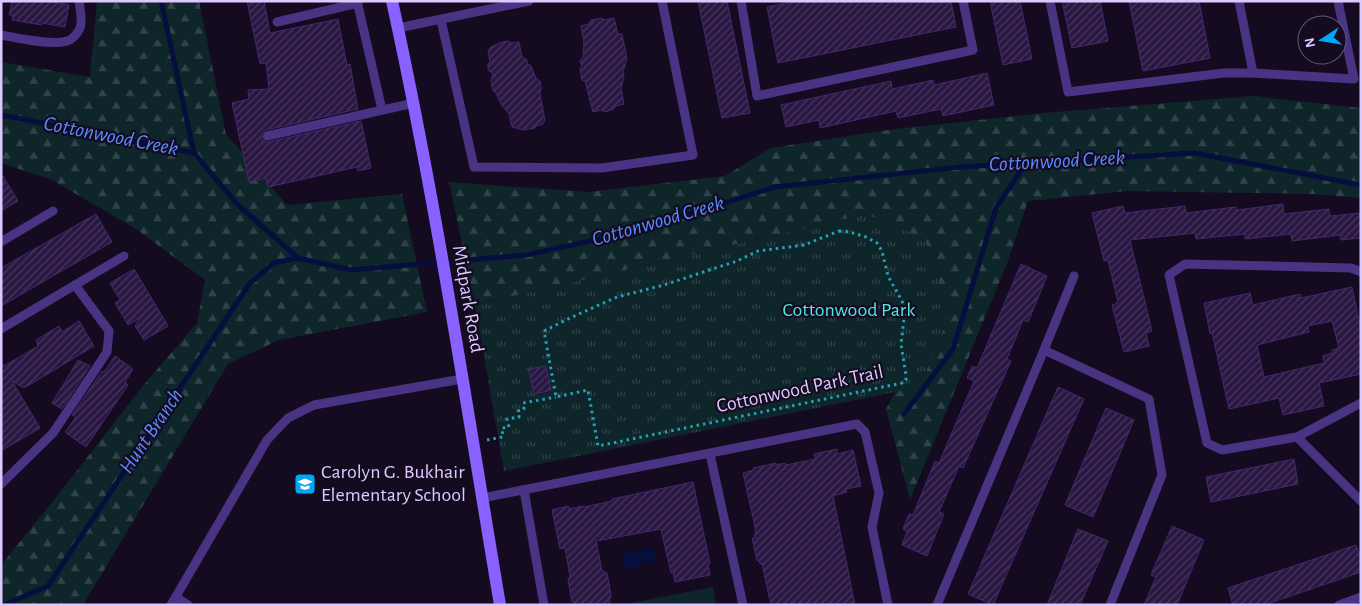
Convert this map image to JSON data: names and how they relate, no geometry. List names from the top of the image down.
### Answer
{
  "streets": {
    "street": ["Midpark Road"],
    "path": ["Cottonwood Park Trail"]
  },
  "water": ["Cottonwood Creek", "Hunt Branch"],
  "parks": ["Cottonwood Park"],
  "places": {
    "school or university": ["Carolyn G. Bukhair Elementary School"]
  },
  "north": "left"
}
